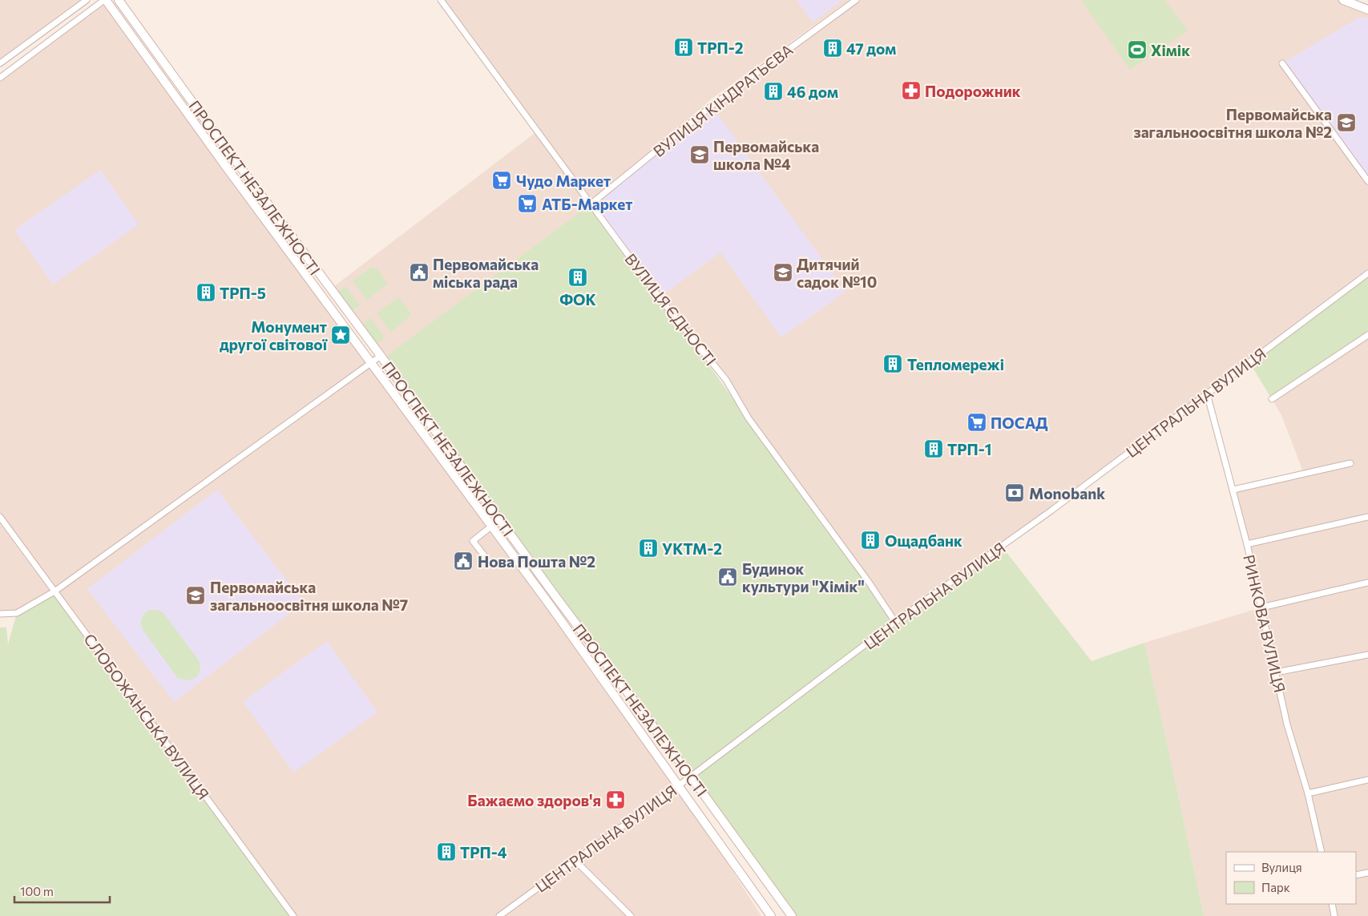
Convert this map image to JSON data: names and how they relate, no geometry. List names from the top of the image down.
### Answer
{
  "streets": {
    "street": [
      "ВУЛИЦЯ КІНДРАТЬЄВА",
      "ПРОСПЕКТ НЕЗАЛЕЖНОСТІ",
      "ВУЛИЦЯ ЄДНОСТІ",
      "ЦЕНТРАЛЬНА ВУЛИЦЯ",
      "РИНКОВА ВУЛИЦЯ",
      "СЛОБОЖАНСЬКА ВУЛИЦЯ"
    ]
  },
  "crossings": [
    ["ВУЛИЦЯ КІНДРАТЬЄВА", "ВУЛИЦЯ ЄДНОСТІ"],
    ["ПРОСПЕКТ НЕЗАЛЕЖНОСТІ", "ЦЕНТРАЛЬНА ВУЛИЦЯ"],
    ["ВУЛИЦЯ ЄДНОСТІ", "ЦЕНТРАЛЬНА ВУЛИЦЯ"],
    ["ЦЕНТРАЛЬНА ВУЛИЦЯ", "РИНКОВА ВУЛИЦЯ"]
  ],
  "places": {
    "building": [
      "ТРП-2",
      "47 дом",
      "46 дом",
      "ФОК",
      "ТРП-5",
      "Тепломережі",
      "ТРП-1",
      "Ощадбанк",
      "УКТМ-2",
      "ТРП-4"
    ],
    "sports": ["Хімік"],
    "pharmacy": ["Подорожник", "Бажаємо здоров'я"],
    "school or university": [
      "Первомайська загальноосвітня школа №2",
      "Первомайська школа №4",
      "Дитячий садок №10",
      "Первомайська загальноосвітня школа №7"
    ],
    "supermarket": ["Чудо Маркет", "АТБ-Маркет", "ПОСАД"],
    "public building": ["Первомайська мiська рада", "Нова Пошта №2", "Будинок культури \"Хімік\""],
    "place": ["Монумент другої світової"],
    "bank": ["Monobank"]
  },
  "legend": ["Вулиця", "Парк"],
  "scale_bar": "100 m"
}
